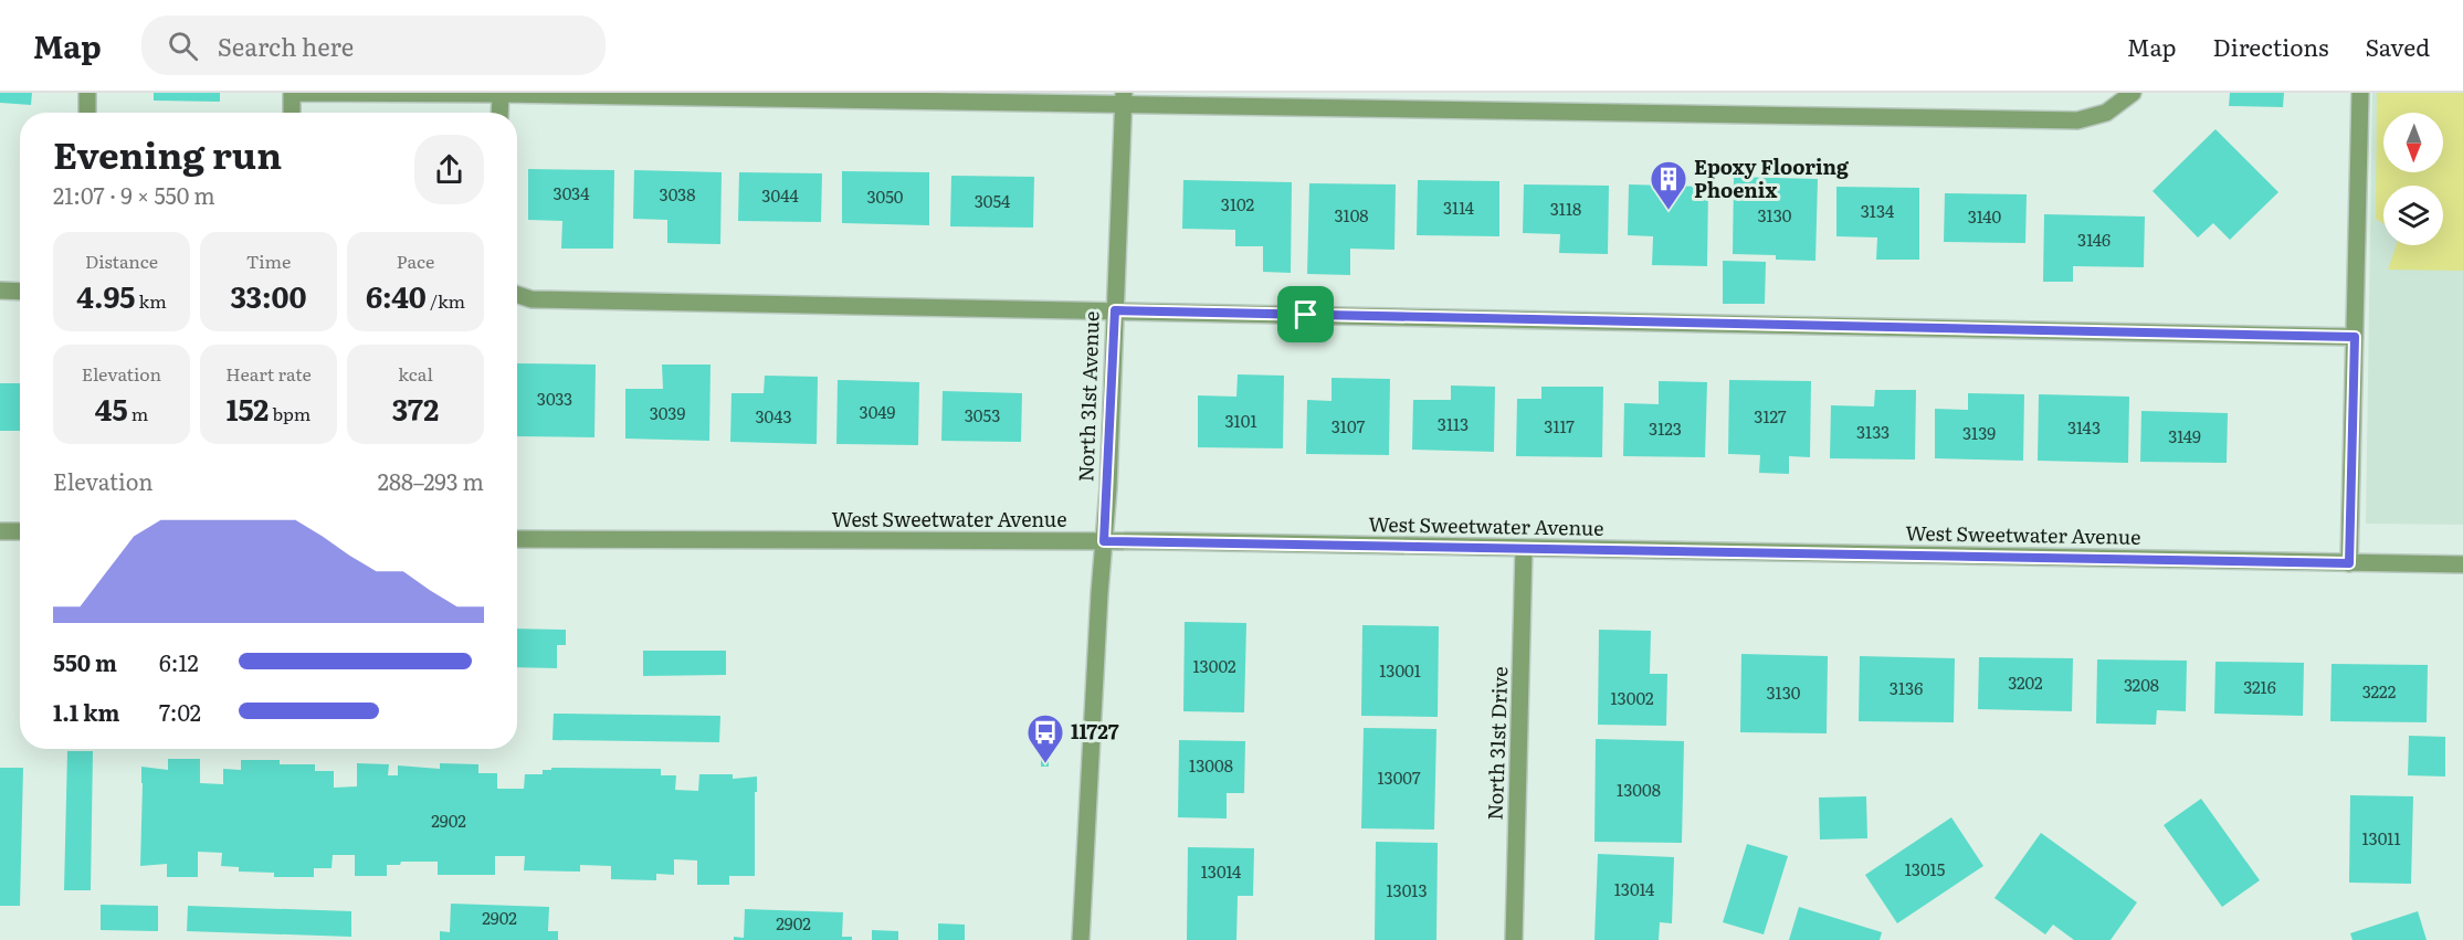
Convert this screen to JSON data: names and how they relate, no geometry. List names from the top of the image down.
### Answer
{
  "streets": {
    "street": ["North 31st Avenue", "West Sweetwater Avenue", "North 31st Drive"]
  },
  "crossings": [
    ["North 31st Avenue", "West Sweetwater Avenue"],
    ["West Sweetwater Avenue", "North 31st Drive"]
  ],
  "places": {
    "building": ["Epoxy Flooring Phoenix"],
    "bus stop": ["11727"]
  },
  "house_numbers": [
    "3034",
    "3038",
    "3044",
    "3050",
    "3054",
    "3102",
    "3114",
    "3118",
    "3134",
    "3108",
    "3130",
    "3140",
    "3146",
    "3033",
    "3049",
    "3039",
    "3053",
    "3043",
    "3127",
    "3101",
    "3113",
    "3107",
    "3117",
    "3143",
    "3123",
    "3133",
    "3139",
    "3149",
    "13002",
    "13001",
    "3202",
    "3208",
    "3216",
    "3136",
    "3222",
    "3130",
    "13002",
    "13008",
    "13007",
    "13008",
    "2902",
    "13011",
    "13015",
    "13014",
    "13014",
    "13013",
    "2902",
    "2902"
  ],
  "north": "bottom",
  "page": {
    "header": "Map",
    "search": "Search here",
    "nav": ["Map", "Directions", "Saved"],
    "heading": ["Evening run", "21:07 · 9 × 550 m"],
    "stats": [
      ["Distance", "4.95 km"],
      ["Time", "33:00"],
      ["Pace", "6:40 /km"],
      ["Elevation", "45 m"],
      ["Heart rate", "152 bpm"],
      ["kcal", "372"]
    ],
    "chart": ["Elevation", "288–293 m"],
    "list": [
      {
        "name": "550 m",
        "note": "6:12"
      },
      {
        "name": "1.1 km",
        "note": "7:02"
      }
    ]
  }
}
